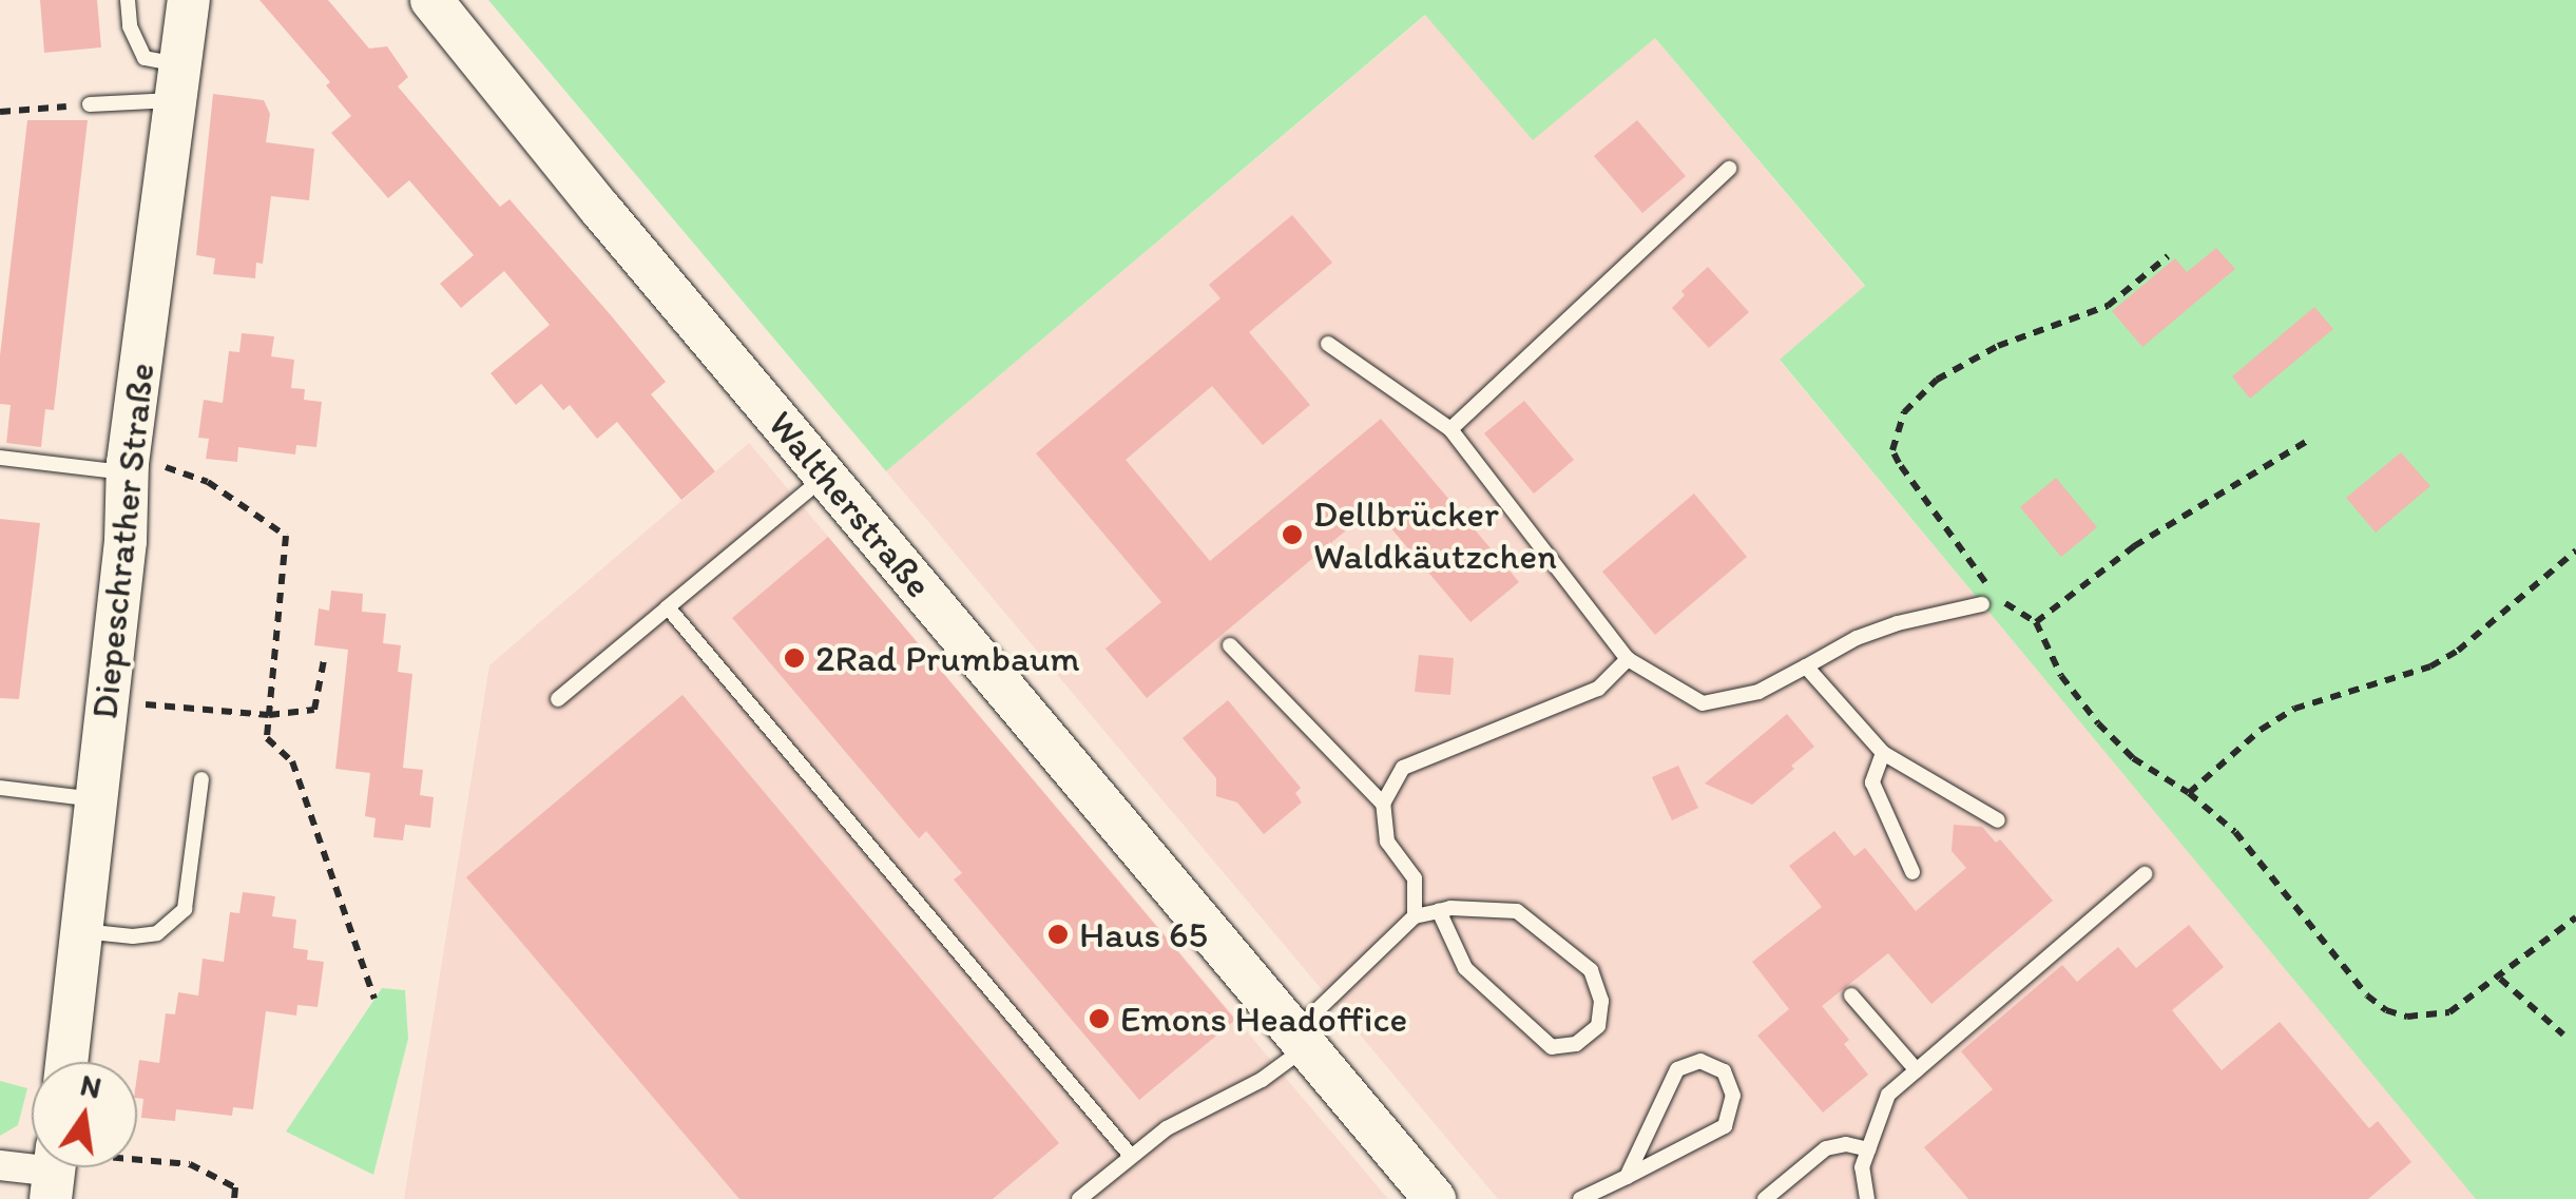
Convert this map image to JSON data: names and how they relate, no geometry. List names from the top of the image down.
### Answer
{
  "streets": {
    "street": ["Waltherstraße", "Diepeschrather Straße"]
  },
  "places": [
    "Dellbrücker Waldkäutzchen",
    "2Rad Prumbaum",
    "Haus 65",
    "Emons Headoffice"
  ],
  "north": "top"
}
